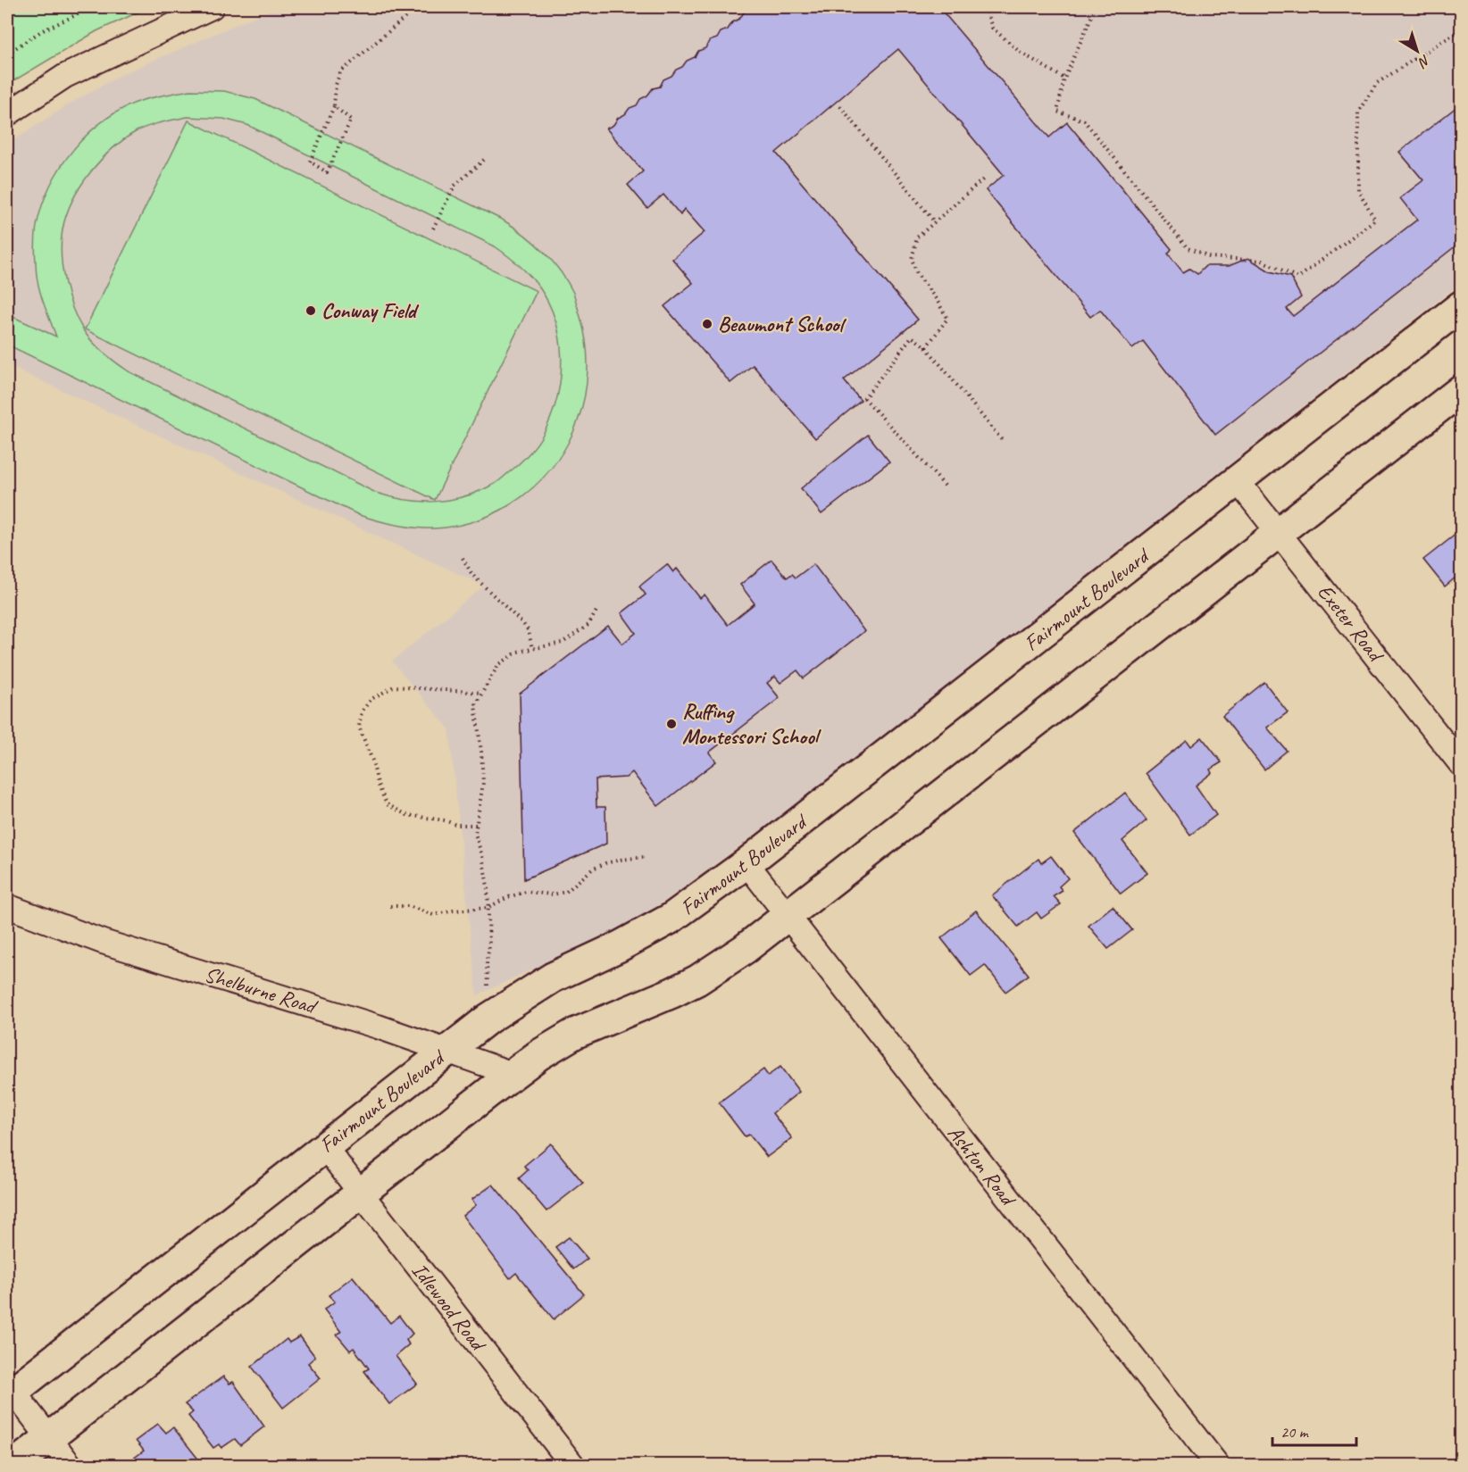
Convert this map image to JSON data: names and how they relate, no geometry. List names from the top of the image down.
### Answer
{
  "streets": {
    "main road": ["Fairmount Boulevard"],
    "street": [
      "Exeter Road",
      "Shelburne Road",
      "Ashton Road",
      "Idlewood Road"
    ]
  },
  "crossings": [
    ["Fairmount Boulevard", "Exeter Road"],
    ["Fairmount Boulevard", "Shelburne Road"],
    ["Fairmount Boulevard", "Ashton Road"],
    ["Fairmount Boulevard", "Idlewood Road"]
  ],
  "places": ["Conway Field", "Beaumont School", "Ruffing Montessori School"],
  "scale_bar": "20 m",
  "north": "bottom right"
}
